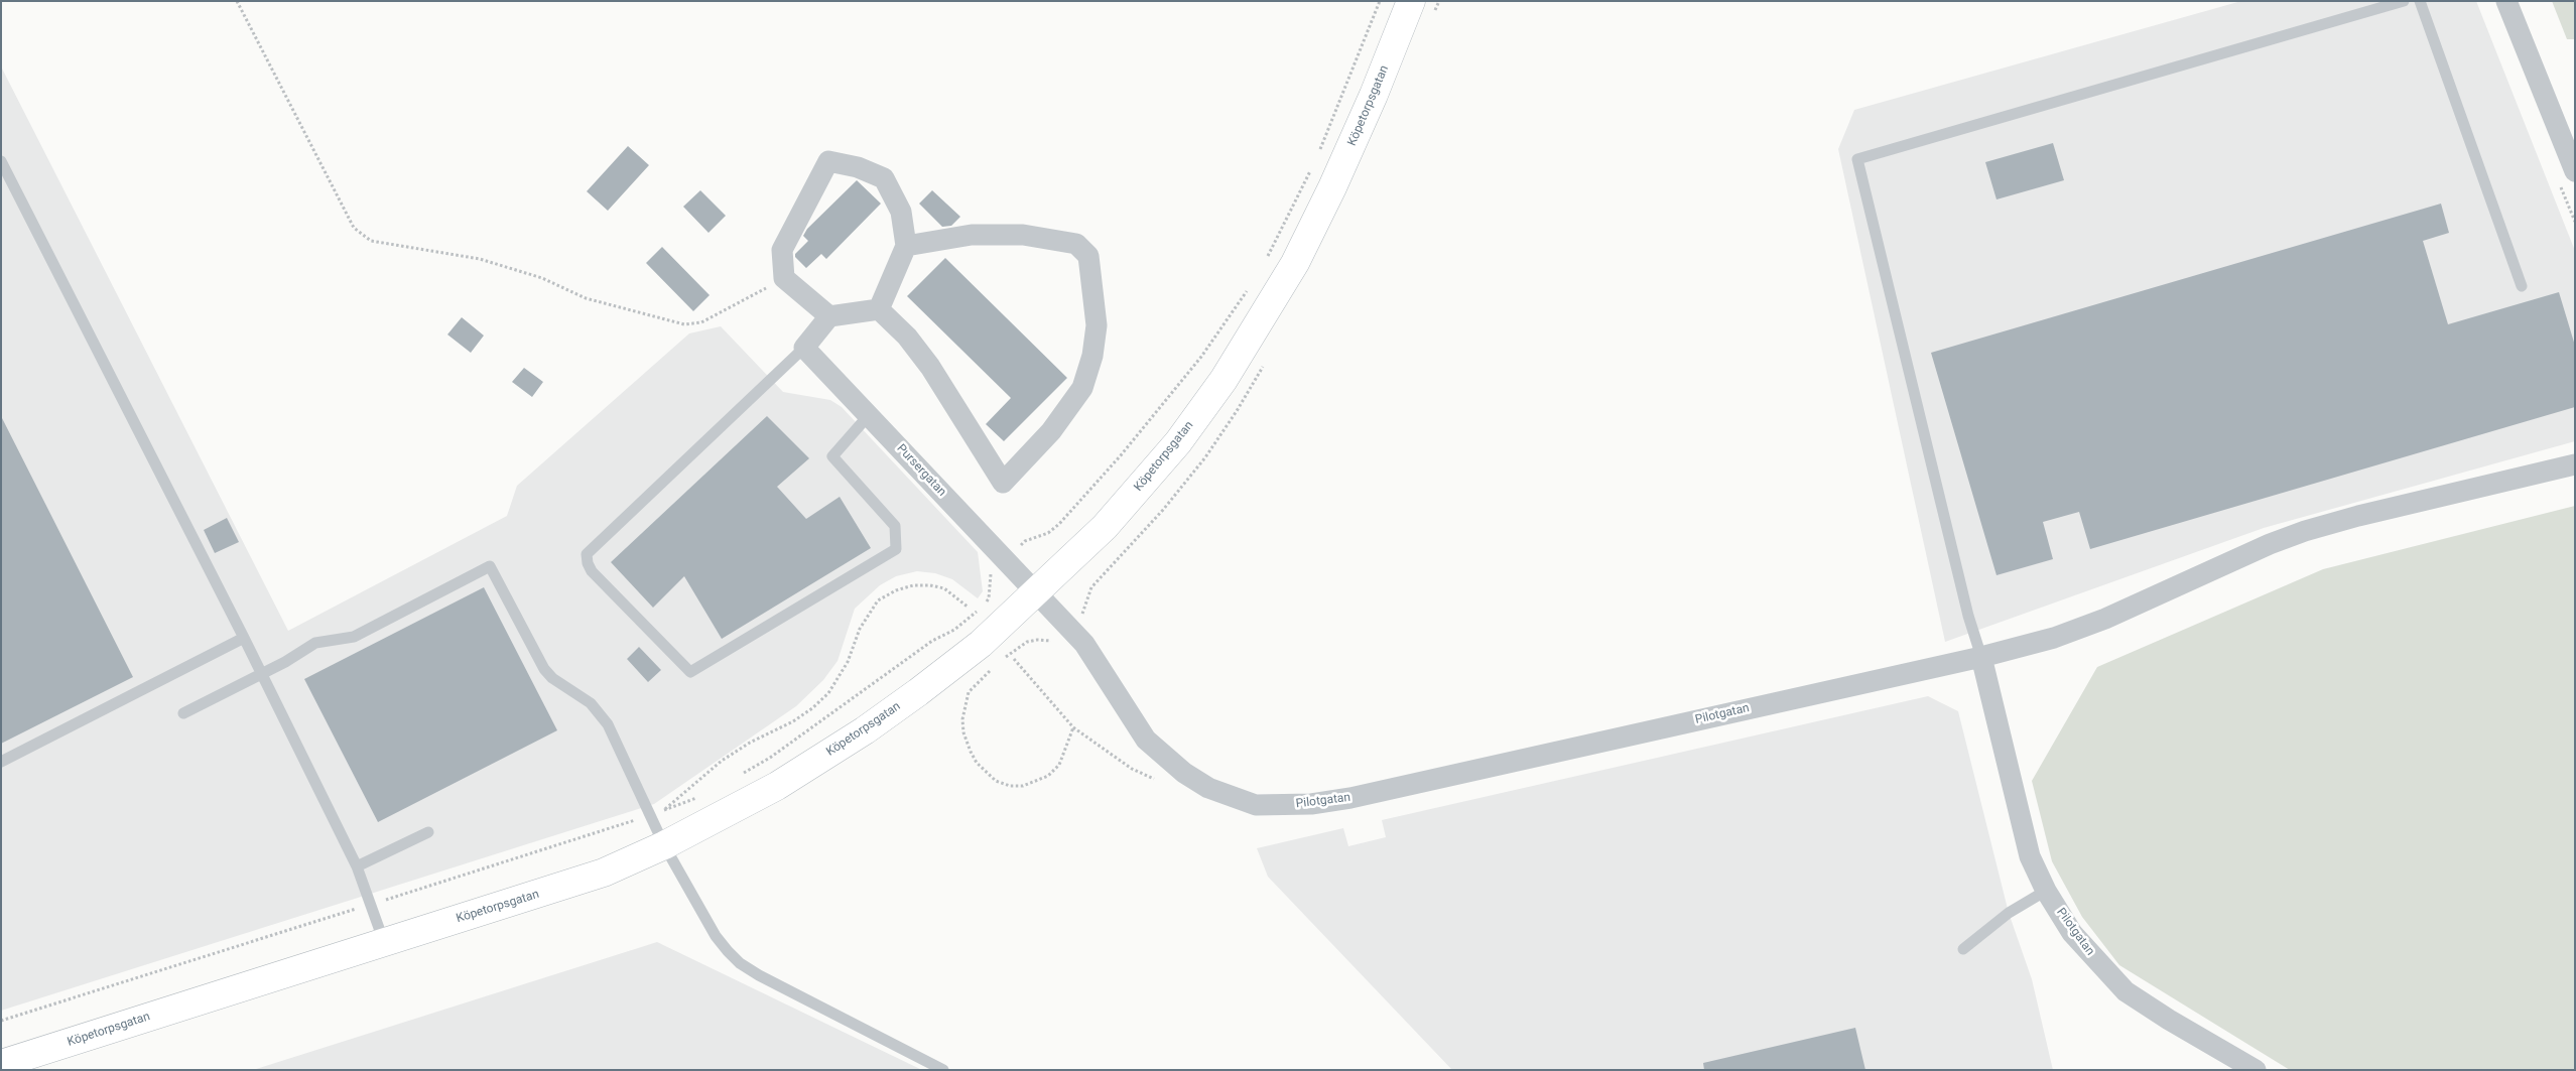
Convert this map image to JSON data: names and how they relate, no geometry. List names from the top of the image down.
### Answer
{
  "streets": {
    "street": ["Köpetorpsgatan", "Pursergatan", "Pilotgatan"]
  },
  "crossings": [
    ["Köpetorpsgatan", "Pursergatan"],
    ["Köpetorpsgatan", "Pilotgatan"],
    ["Pursergatan", "Pilotgatan"]
  ]
}
